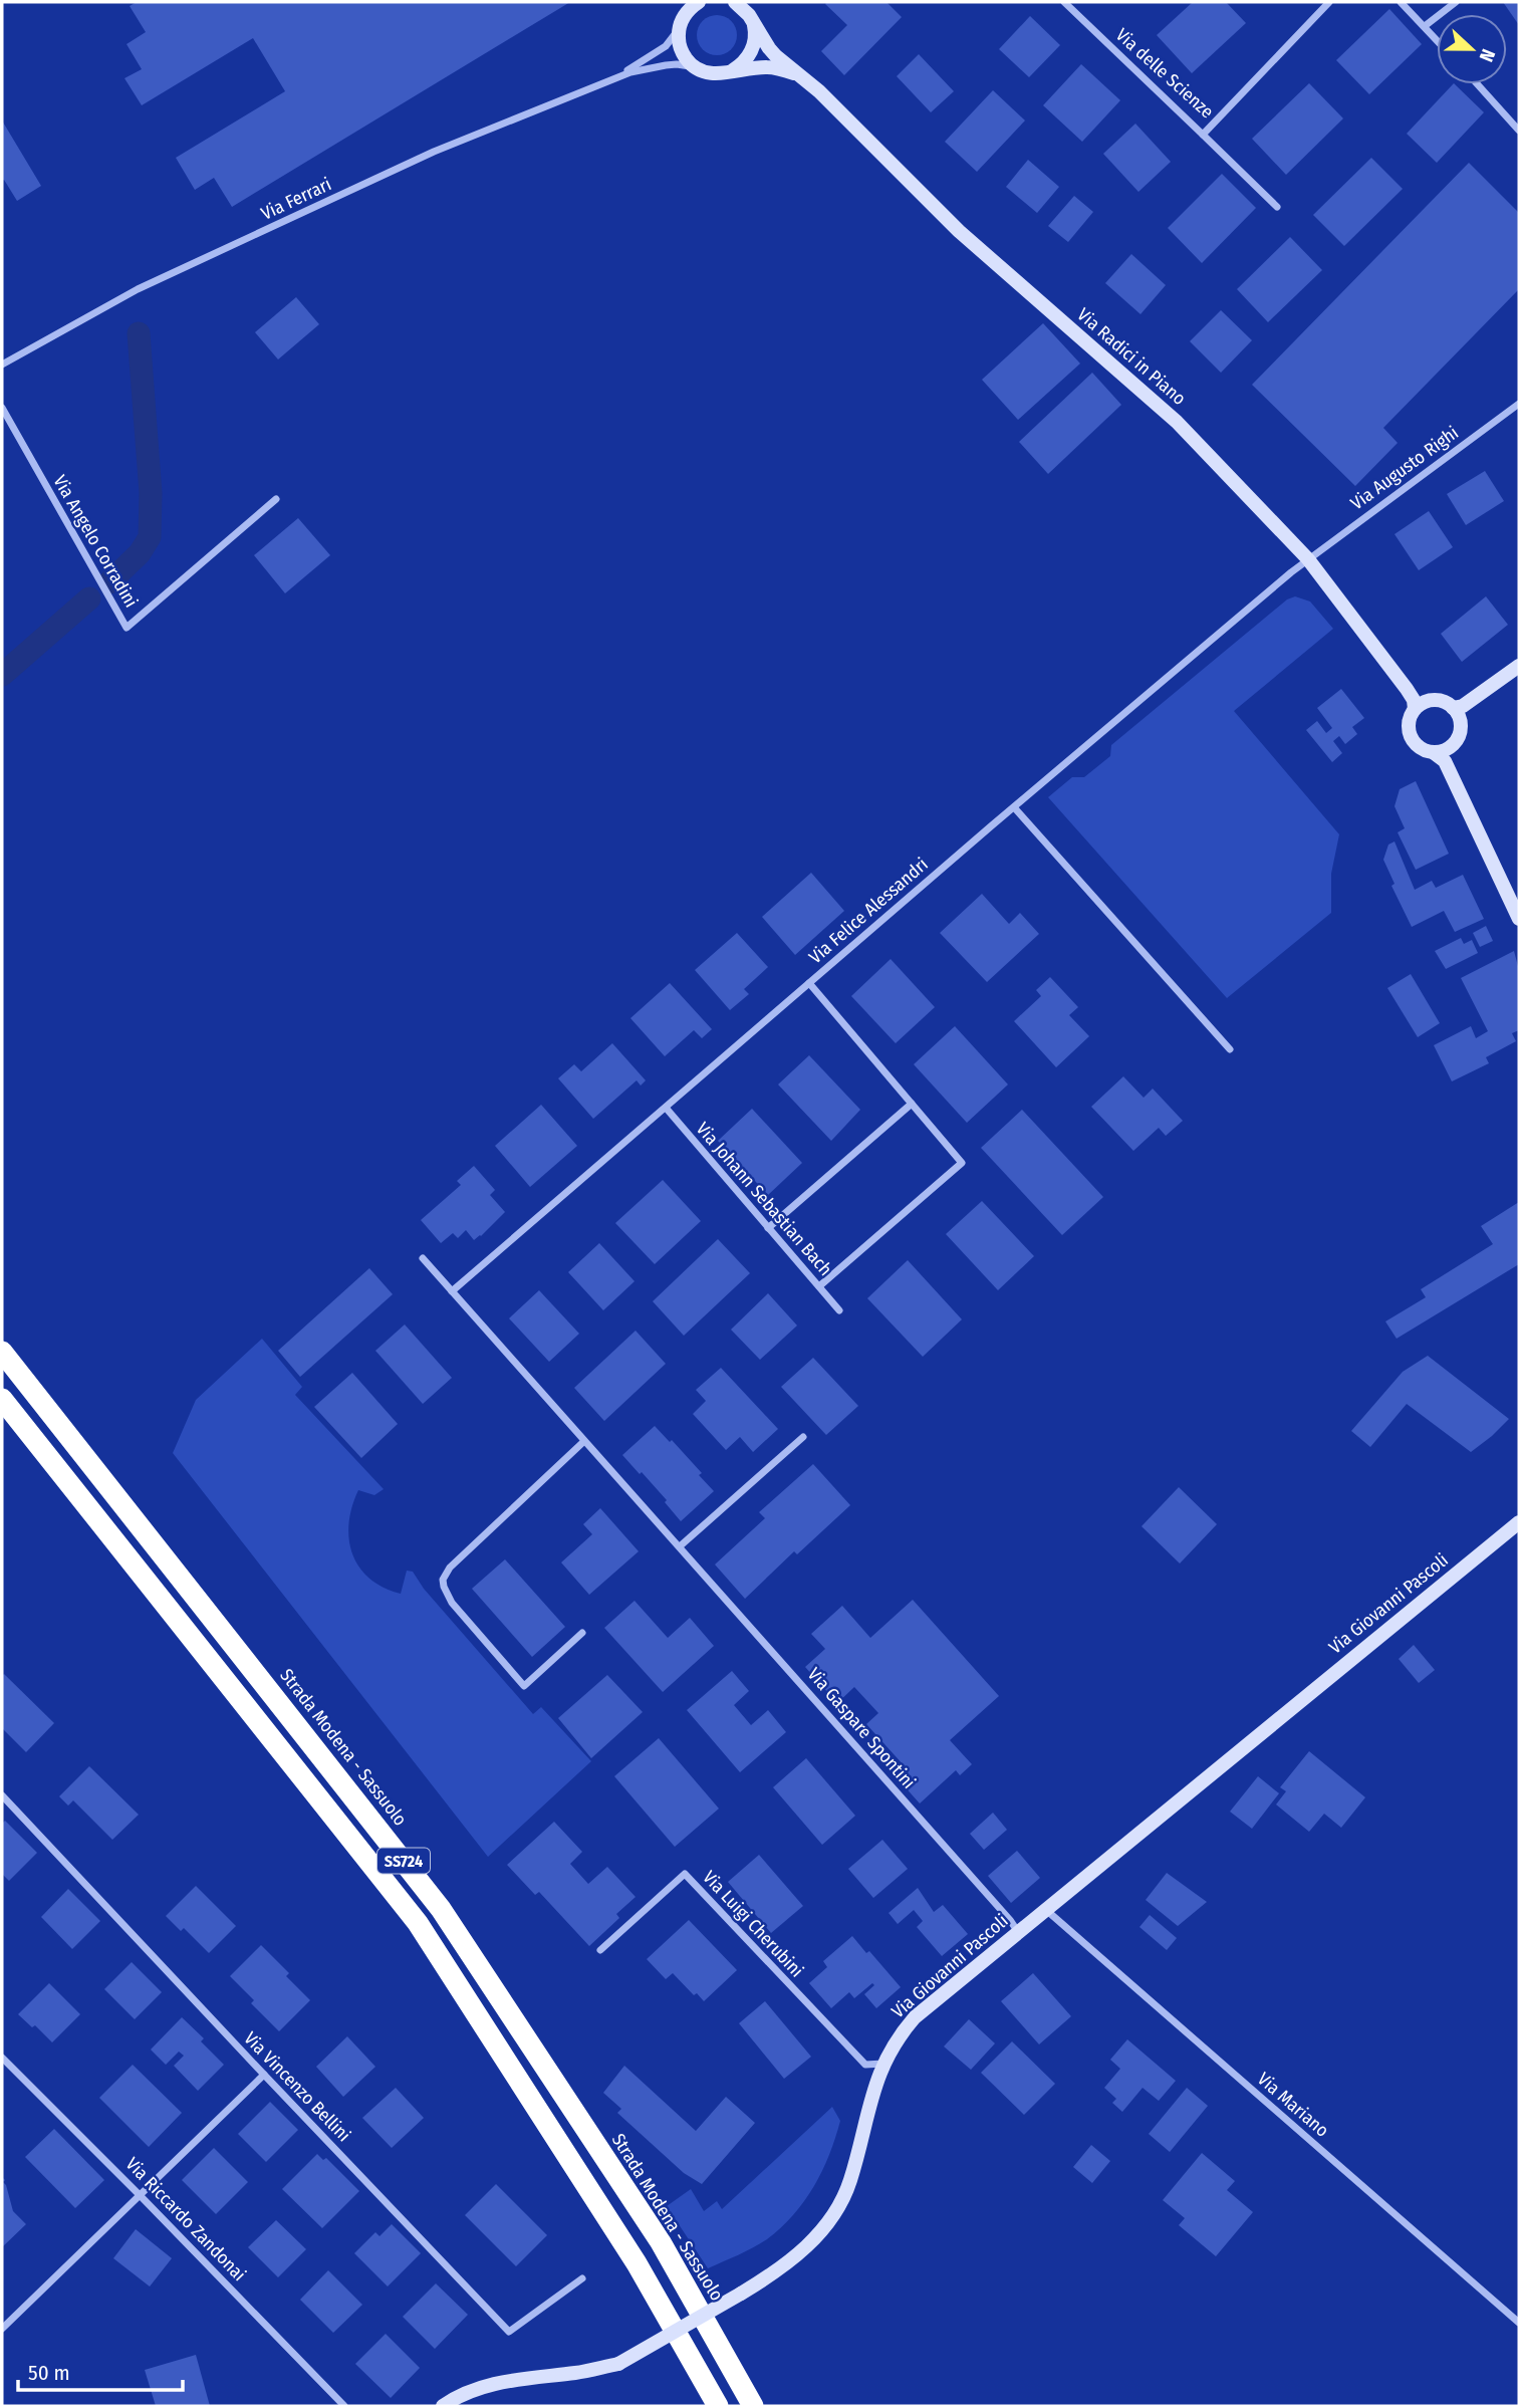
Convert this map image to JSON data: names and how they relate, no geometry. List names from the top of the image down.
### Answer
{
  "streets": {
    "highway": ["Strada Modena - Sassuolo", "SS724"],
    "street": [
      "Via delle Scienze",
      "Via Ferrari",
      "Via Radici in Piano",
      "Via Augusto Righi",
      "Via Angelo Corradini",
      "Via Felice Alessandri",
      "Via Johann Sebastian Bach",
      "Via Giovanni Pascoli",
      "Via Gaspare Spontini",
      "Via Luigi Cherubini",
      "Via Vincenzo Bellini",
      "Via Mariano",
      "Via Riccardo Zandonai"
    ]
  },
  "crossings": [
    ["Via Ferrari", "Via Radici in Piano"],
    ["Via Radici in Piano", "Via Augusto Righi"],
    ["Via Radici in Piano", "Via Felice Alessandri"],
    ["Via Augusto Righi", "Via Felice Alessandri"],
    ["Via Felice Alessandri", "Via Johann Sebastian Bach"],
    ["Via Felice Alessandri", "Via Gaspare Spontini"],
    ["Via Giovanni Pascoli", "Via Gaspare Spontini"],
    ["Via Giovanni Pascoli", "Via Luigi Cherubini"],
    ["Via Giovanni Pascoli", "Via Mariano"]
  ],
  "scale_bar": "50 m",
  "north": "right"
}
